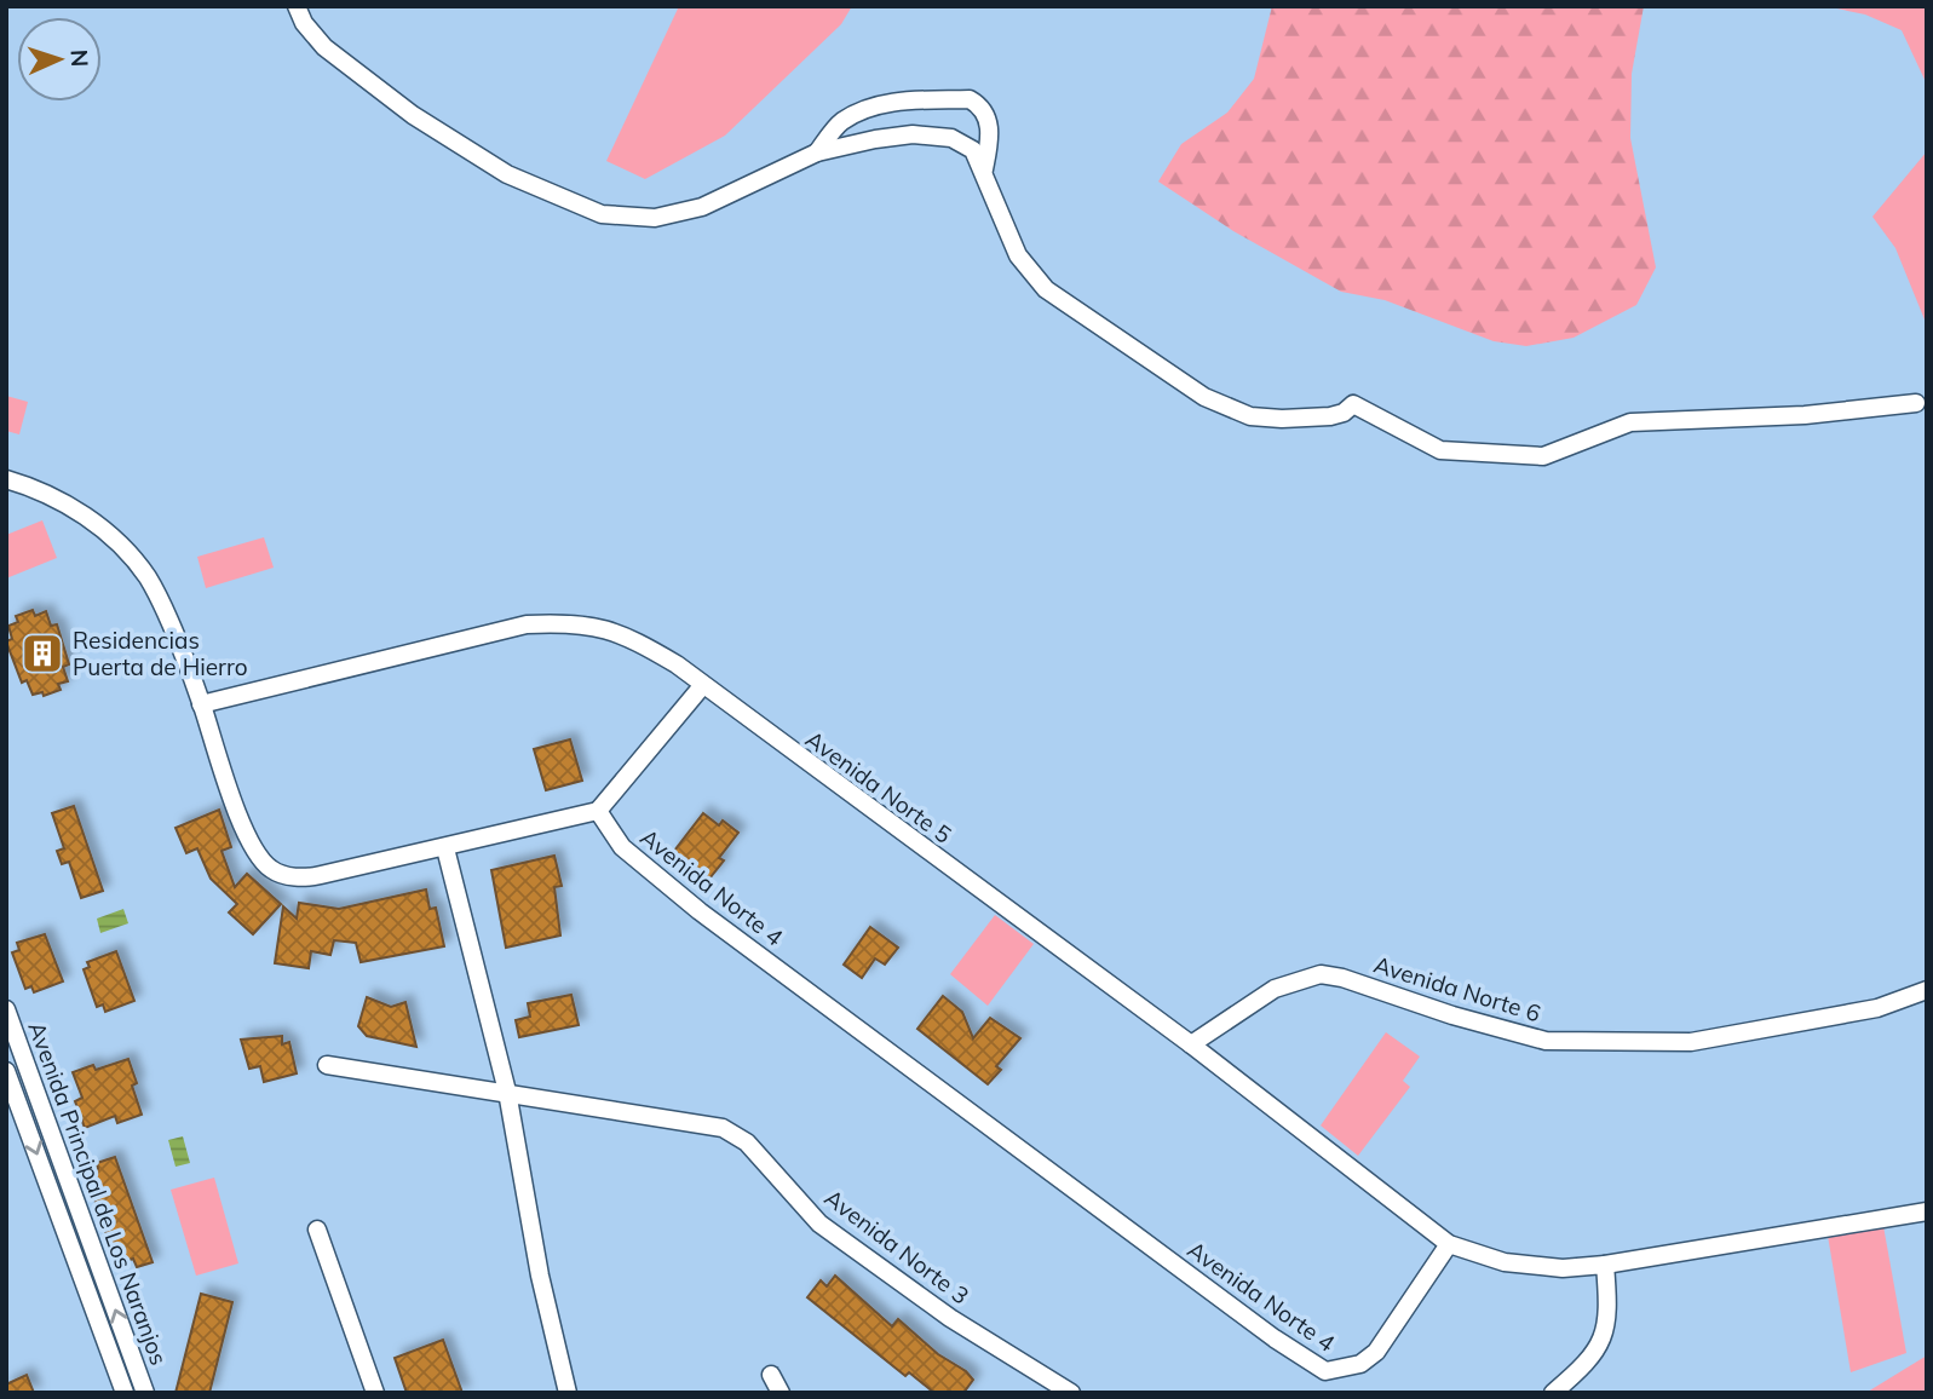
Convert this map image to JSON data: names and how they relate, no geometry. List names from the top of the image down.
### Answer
{
  "streets": {
    "street": [
      "Avenida Norte 5",
      "Avenida Norte 4",
      "Avenida Norte 6",
      "Avenida Principal de Los Naranjos",
      "Avenida Norte 3"
    ]
  },
  "crossings": [
    ["Avenida Norte 5", "Avenida Norte 4"],
    ["Avenida Norte 5", "Avenida Norte 6"]
  ],
  "places": {
    "building": ["Residencias Puerta de Hierro"]
  },
  "north": "right"
}
